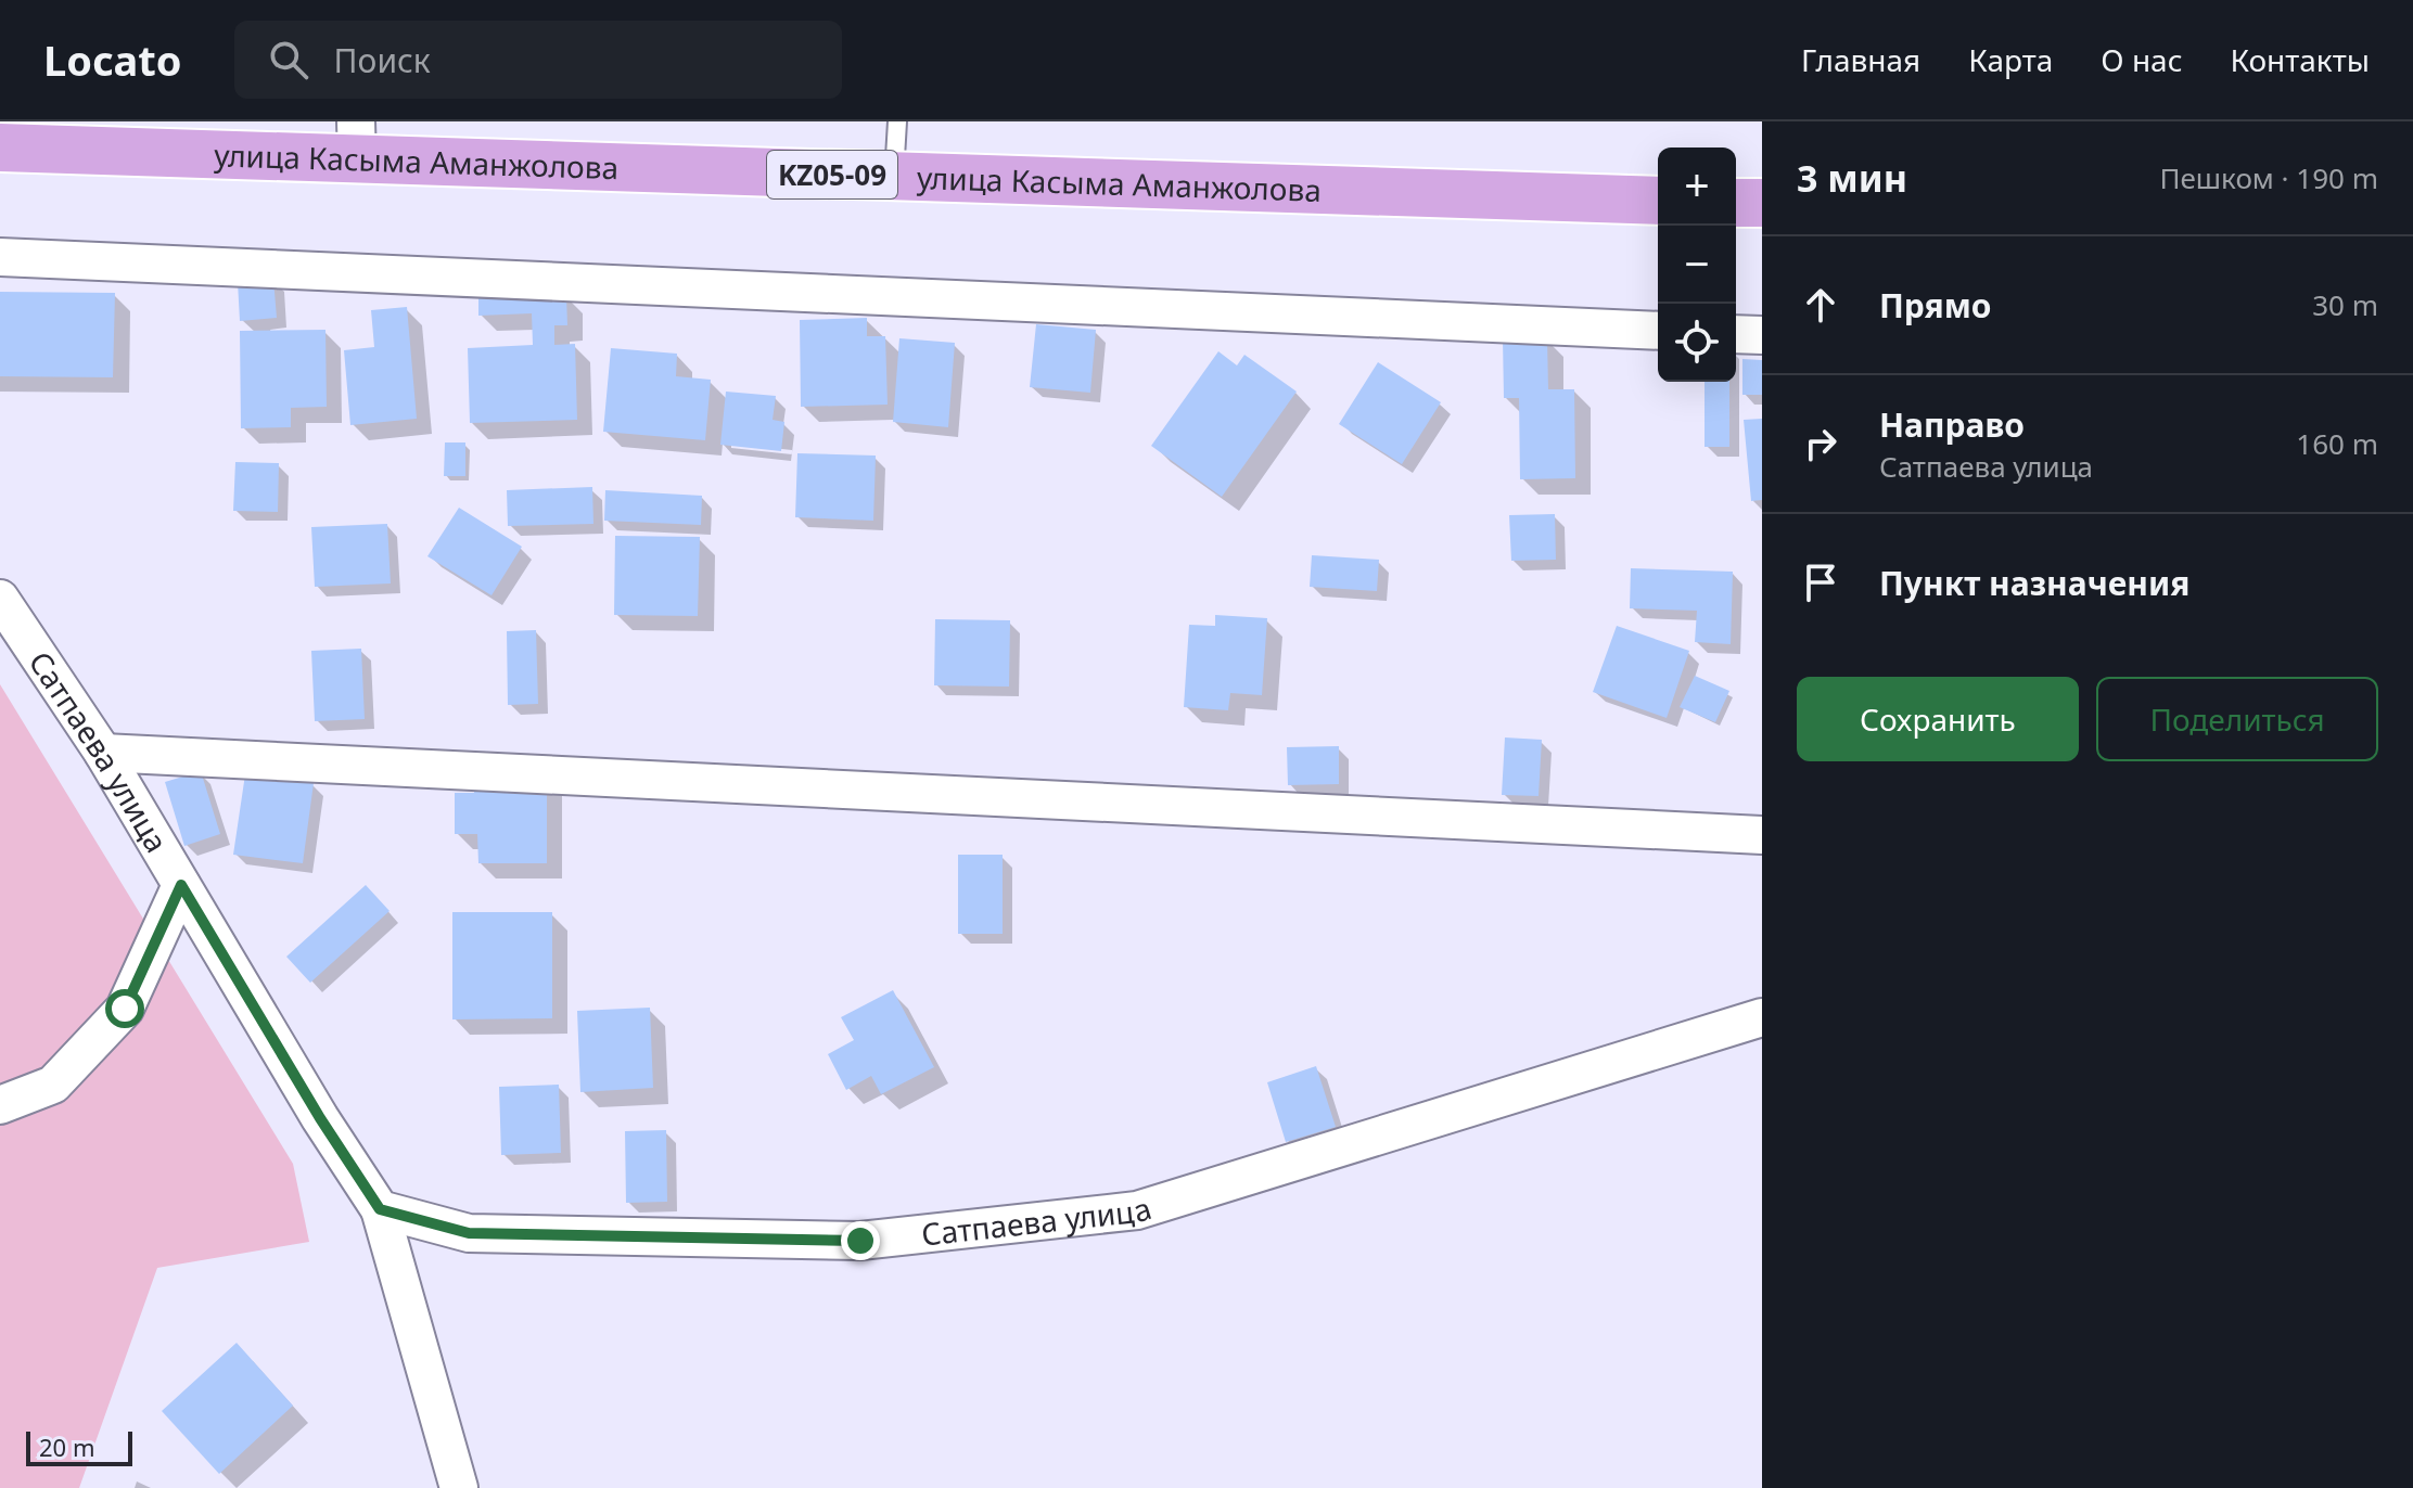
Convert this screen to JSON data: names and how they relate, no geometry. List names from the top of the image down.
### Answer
{
  "streets": {
    "main road": ["улица Касыма Аманжолова", "KZ05-09"],
    "street": ["Сатпаева улица"]
  },
  "scale_bar": "20 m",
  "page": {
    "header": "Locato",
    "search": "Поиск",
    "nav": [
      "Главная",
      "Карта",
      "О нас",
      "Контакты"
    ],
    "heading": ["3 мин", "Пешком · 190 m"],
    "map_buttons": ["+", "−"],
    "list": [
      ["Прямо", "30 m"],
      ["Направо", "Сатпаева улица", "160 m"],
      "Пункт назначения"
    ],
    "buttons": ["Сохранить", "Поделиться"],
    "scale": "20 m"
  }
}
